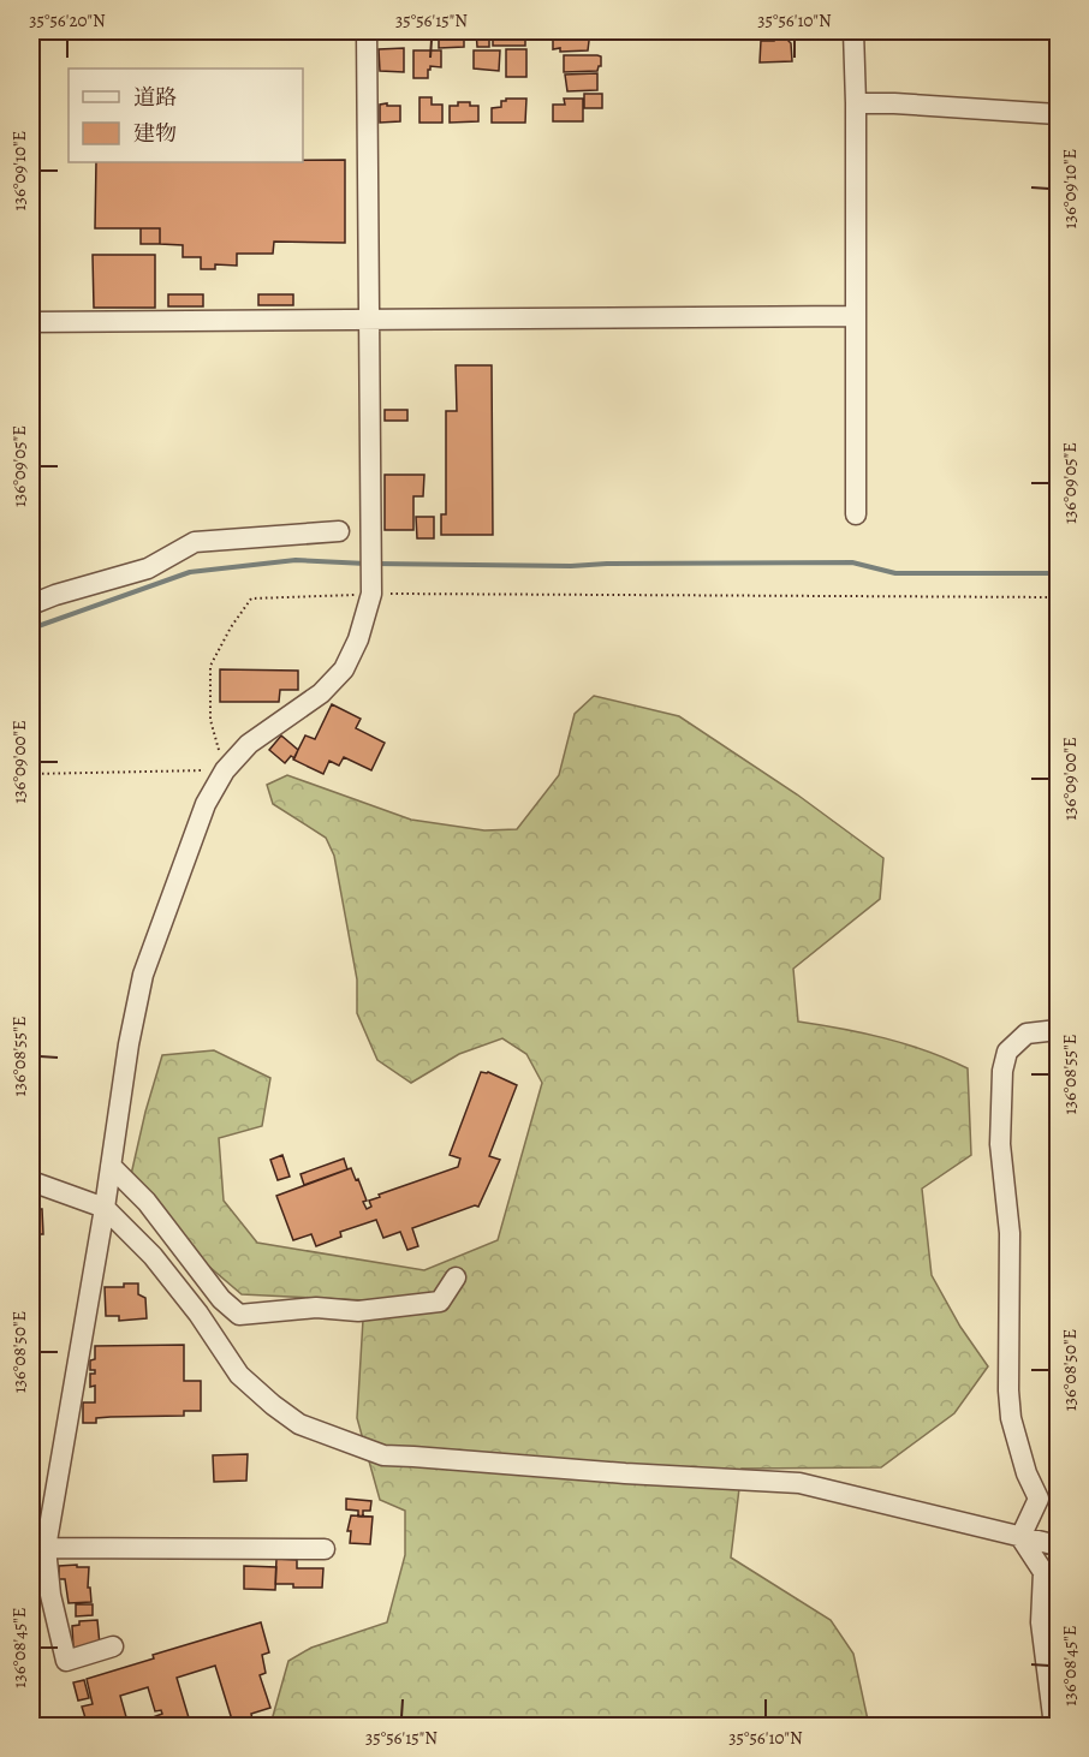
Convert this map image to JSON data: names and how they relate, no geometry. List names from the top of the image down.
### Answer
{
  "legend": ["道路", "建物"],
  "coordinates": [
    "35°56'20\"N",
    "35°56'15\"N",
    "35°56'10\"N",
    "136°09'10\"E",
    "136°09'05\"E",
    "136°09'00\"E",
    "136°08'55\"E",
    "136°08'50\"E",
    "136°08'45\"E"
  ]
}
